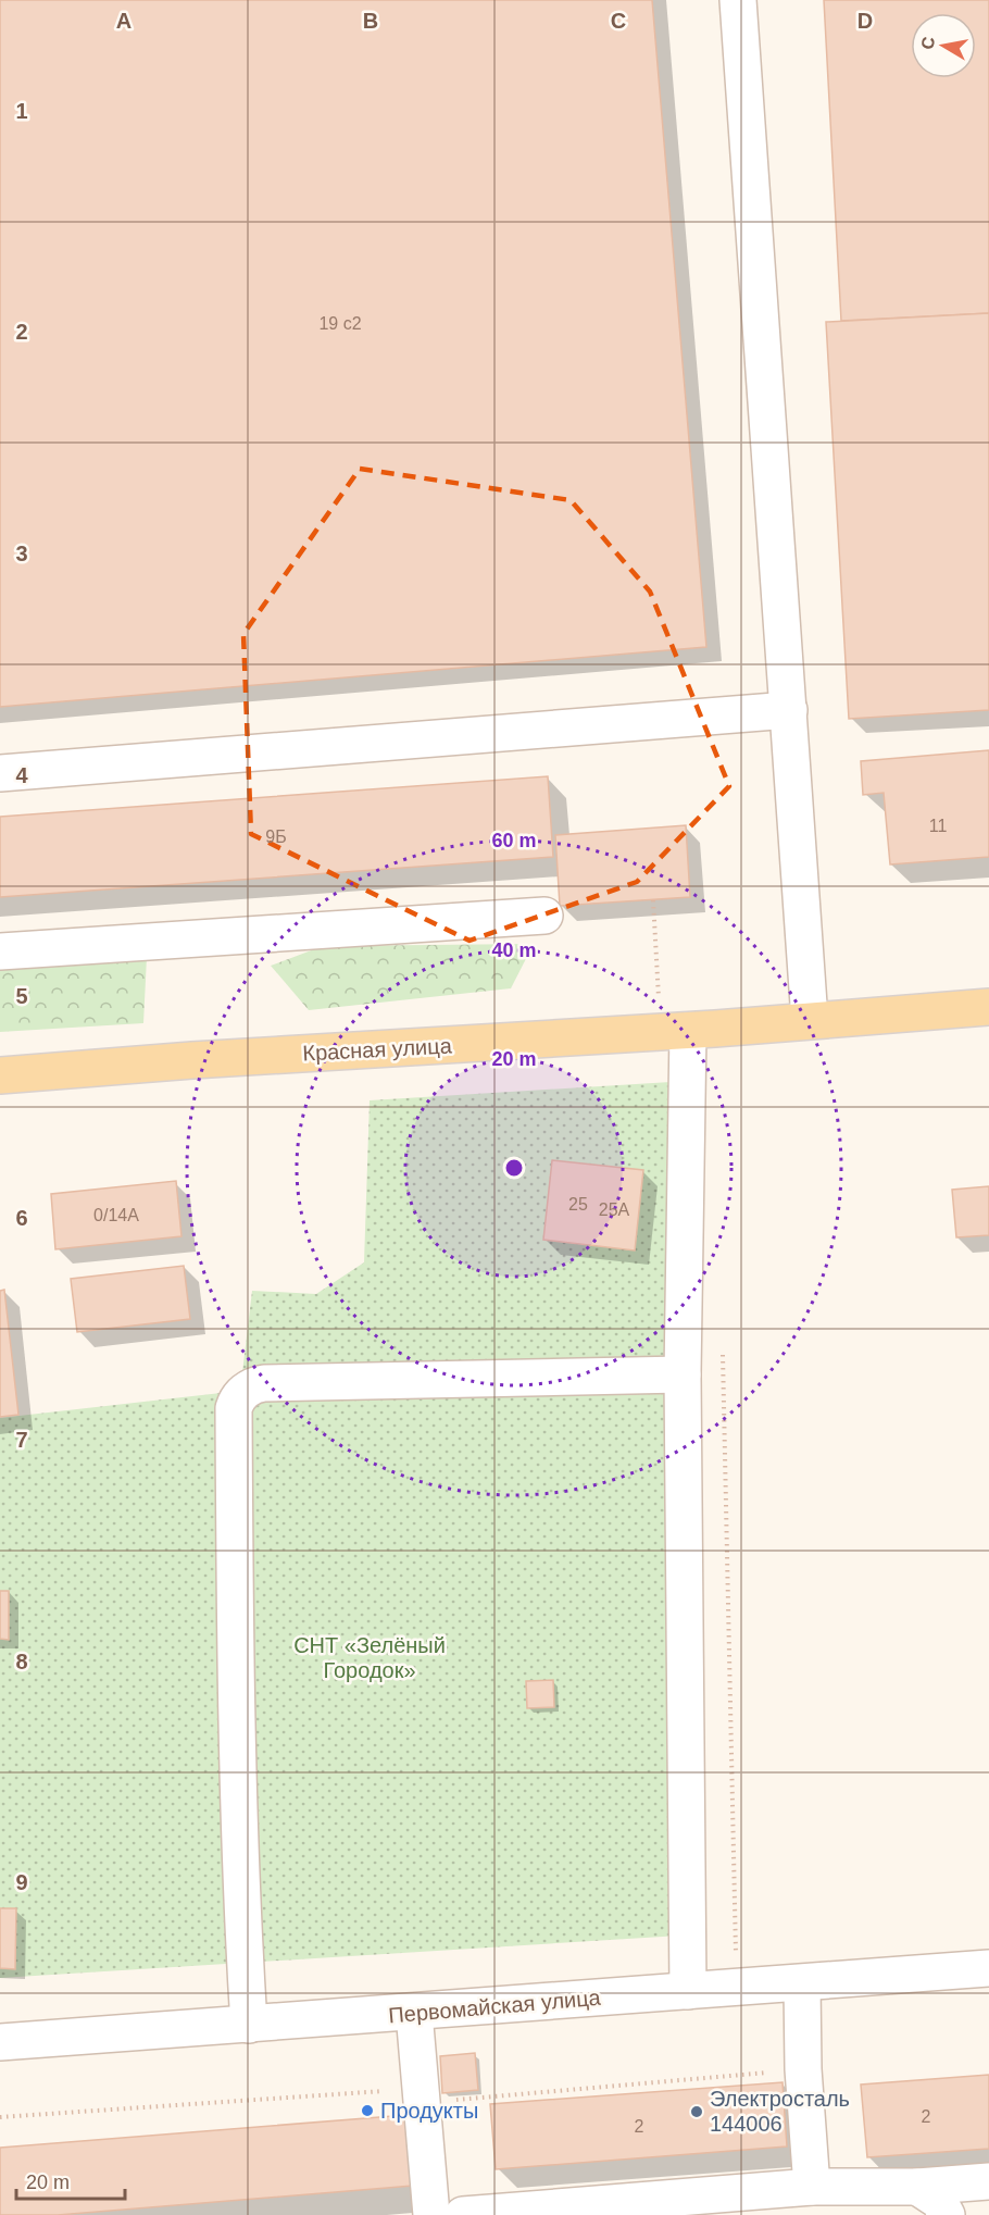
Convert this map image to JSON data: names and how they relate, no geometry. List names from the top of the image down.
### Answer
{
  "streets": {
    "main road": ["Красная улица"],
    "street": ["Первомайская улица"]
  },
  "parks": ["СНТ «Зелёный Городок»"],
  "places": ["Продукты", "Электросталь 144006"],
  "house_numbers": [
    "19 с2",
    "11",
    "9Б",
    "25",
    "25А",
    "0/14А",
    "2",
    "2"
  ],
  "scale_bar": "20 m",
  "north": "left",
  "grid": {
    "columns": [
      "A",
      "B",
      "C",
      "D"
    ],
    "rows": [
      "1",
      "2",
      "3",
      "4",
      "5",
      "6",
      "7",
      "8",
      "9"
    ]
  },
  "rings": ["60 m", "40 m", "20 m"]
}
